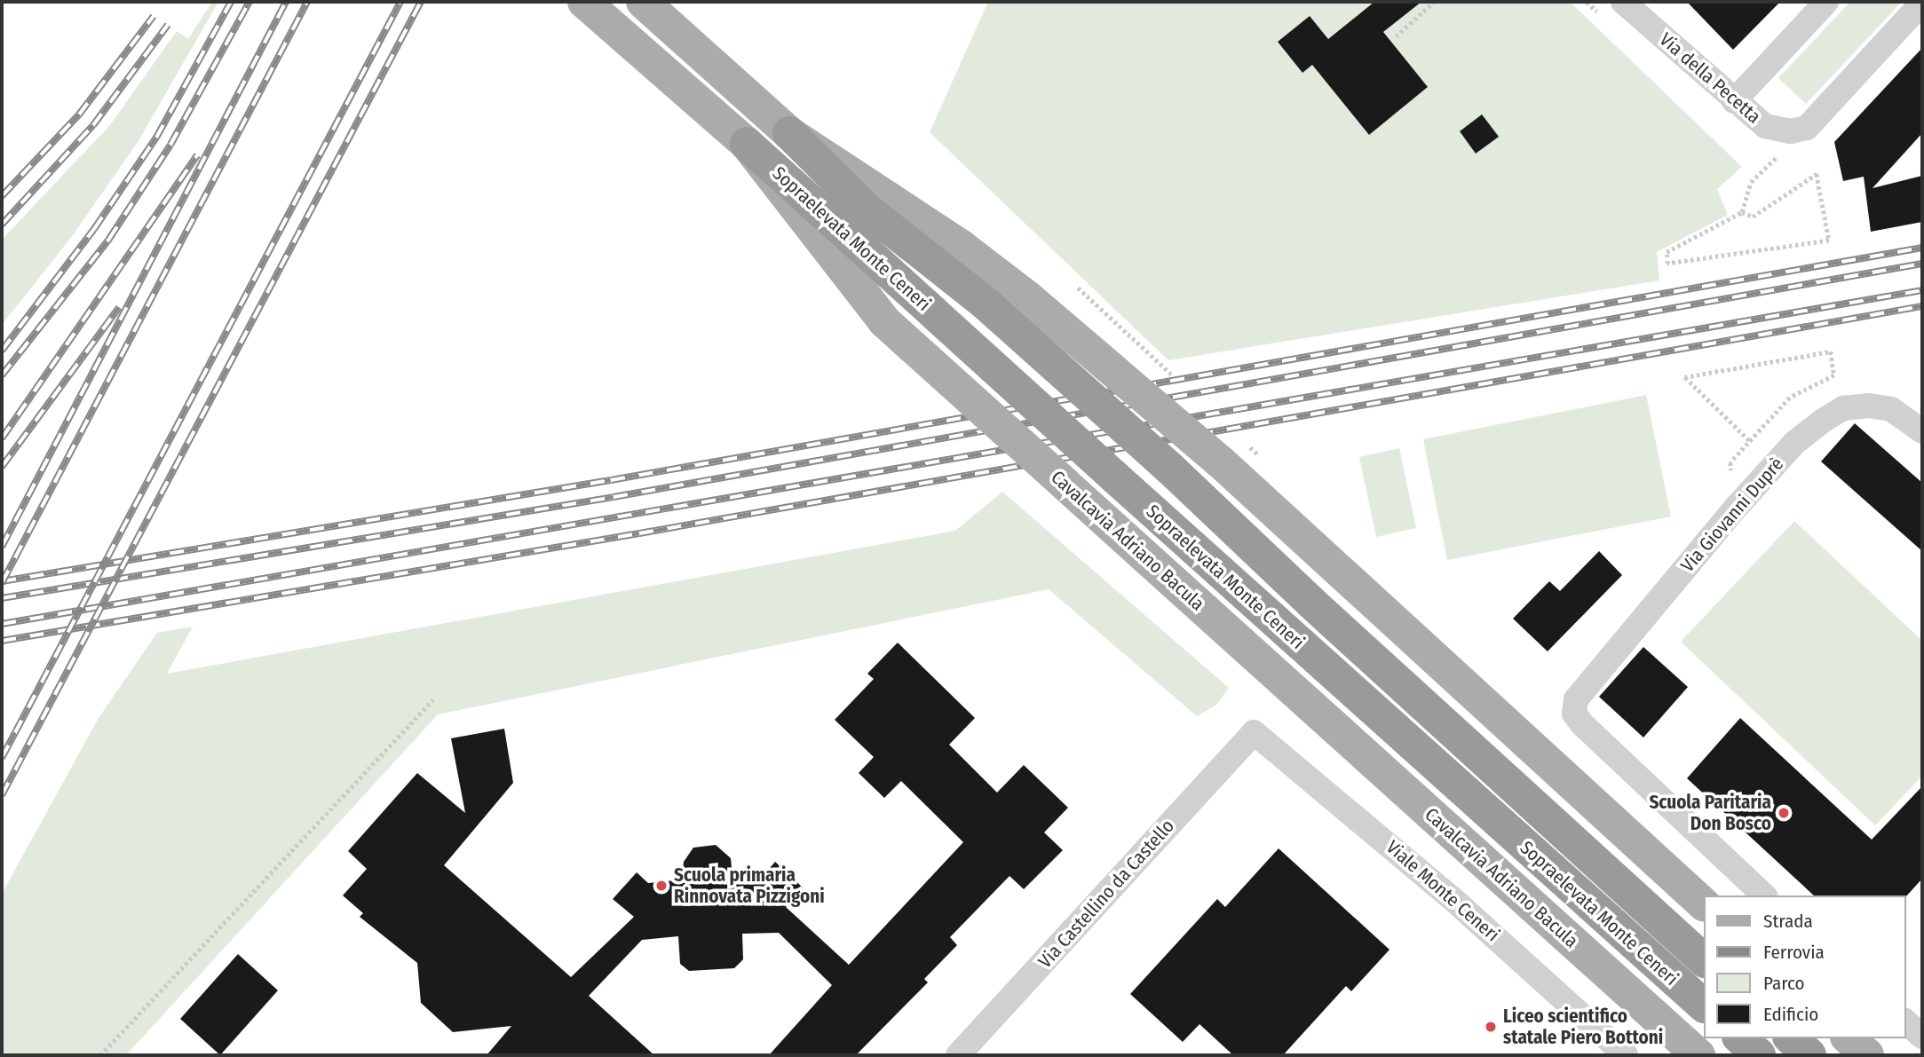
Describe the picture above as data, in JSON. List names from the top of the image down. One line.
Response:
{"streets":{"highway":["Sopraelevata Monte Ceneri"],"main road":["Cavalcavia Adriano Bacula"],"street":["Via della Pecetta","Via Giovanni Duprè","Viale Monte Ceneri","Via Castellino da Castello"]},"crossings":[["Sopraelevata Monte Ceneri","Cavalcavia Adriano Bacula"],["Viale Monte Ceneri","Via Castellino da Castello"]],"places":["Scuola Paritaria Don Bosco","Scuola primaria Rinnovata Pizzigoni","Liceo scientifico statale Piero Bottoni"],"legend":["Strada","Ferrovia","Parco","Edificio"]}
